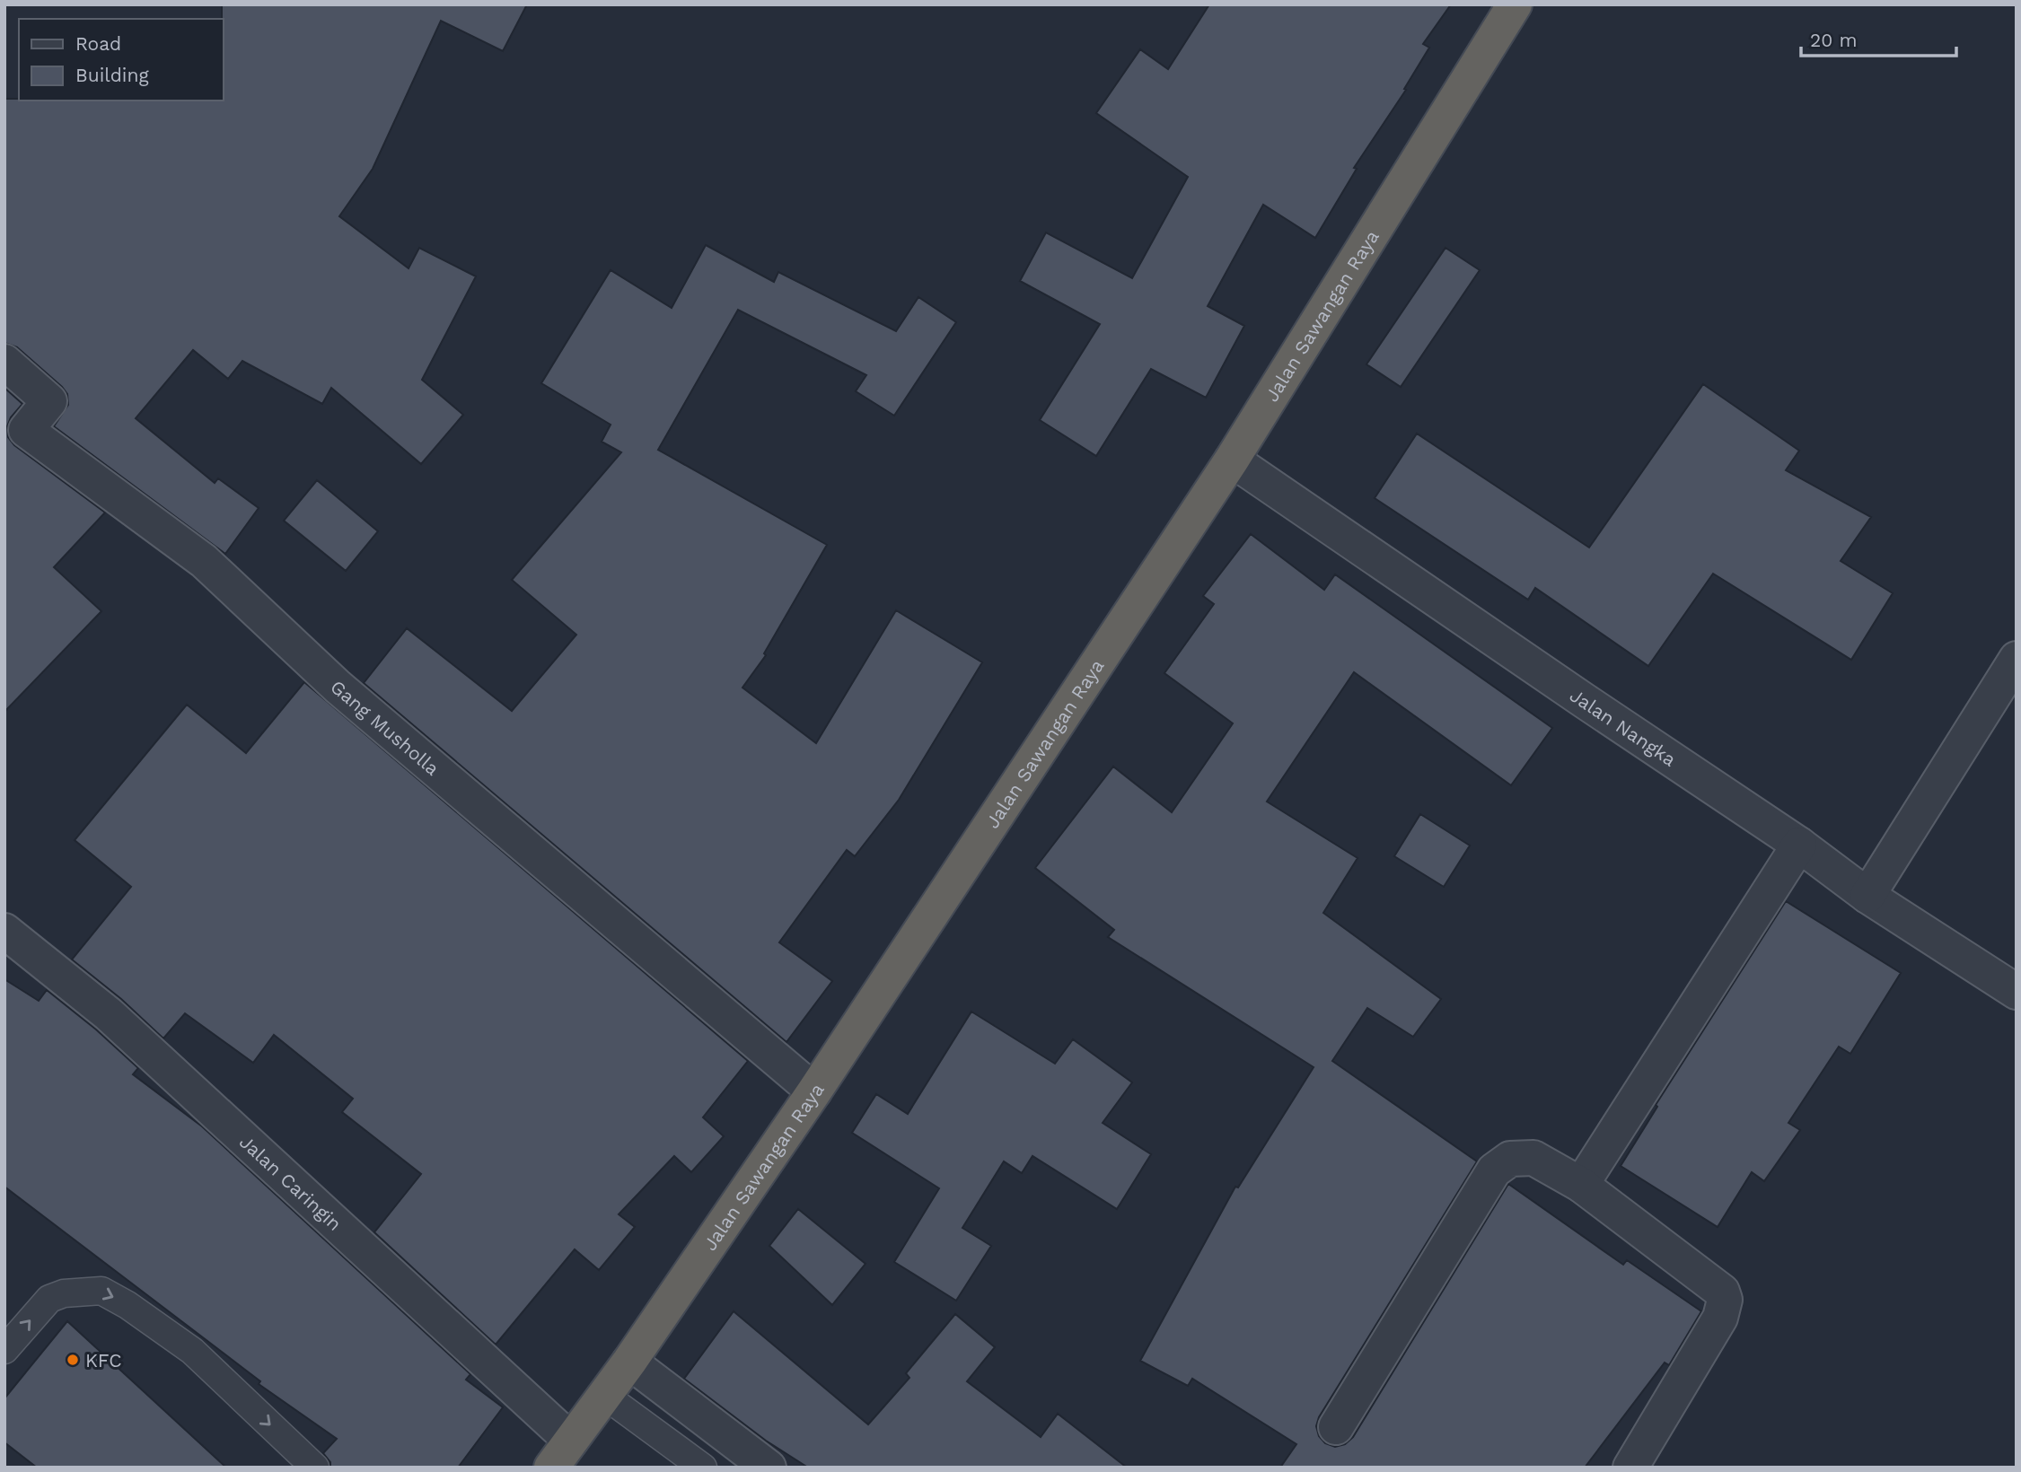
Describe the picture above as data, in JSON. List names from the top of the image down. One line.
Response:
{"streets":{"highway":["Jalan Sawangan Raya"],"street":["Gang Musholla","Jalan Nangka","Jalan Caringin"]},"crossings":[["Jalan Sawangan Raya","Gang Musholla"],["Jalan Sawangan Raya","Jalan Nangka"],["Jalan Sawangan Raya","Jalan Caringin"]],"places":["KFC"],"legend":["Road","Building"],"scale_bar":"20 m"}
